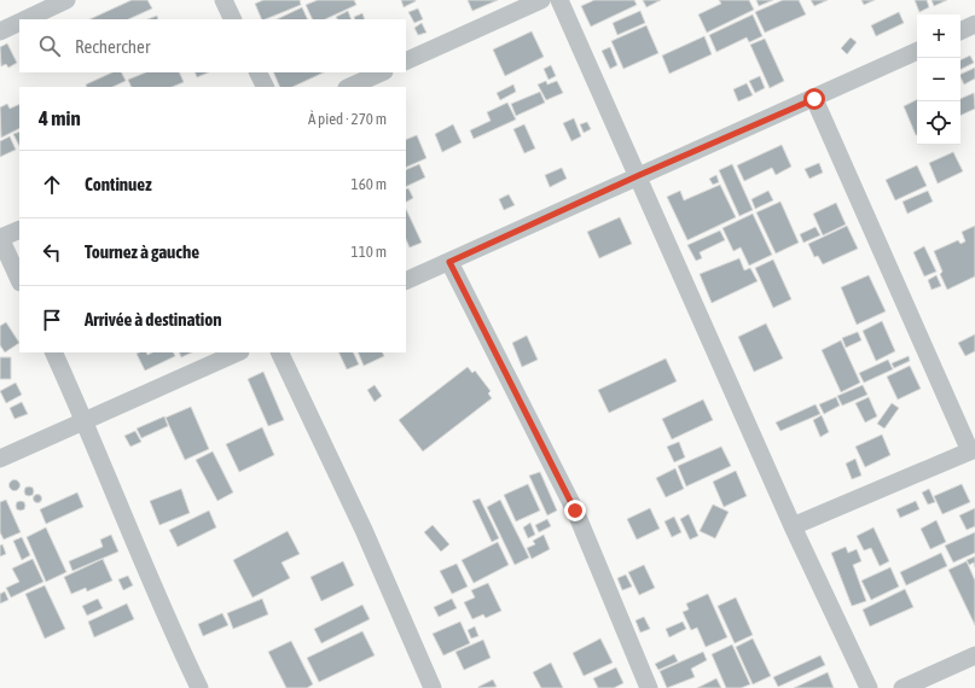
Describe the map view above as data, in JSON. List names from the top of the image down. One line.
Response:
{"page":{"map_buttons":["+","−"],"search":"Rechercher","heading":["4 min","À pied · 270 m"],"list":[["Continuez","160 m"],["Tournez à gauche","110 m"],"Arrivée à destination"]}}
